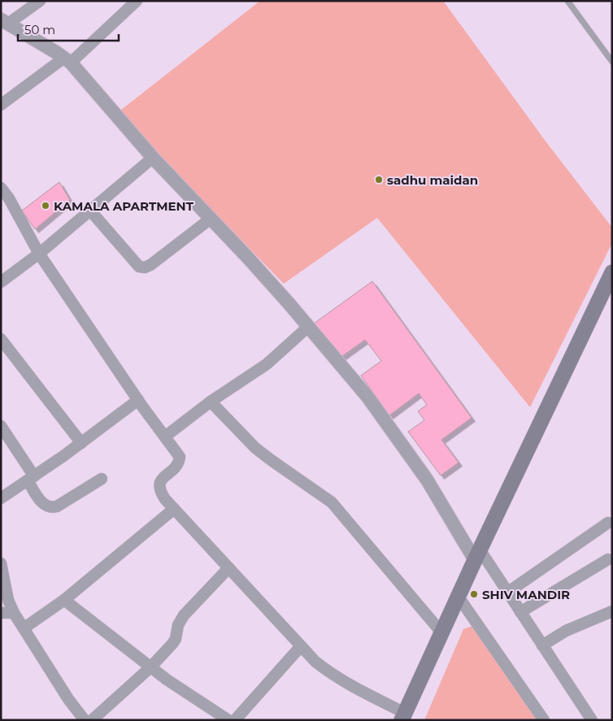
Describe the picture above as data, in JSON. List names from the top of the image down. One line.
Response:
{"places":["sadhu maidan","KAMALA APARTMENT","SHIV MANDIR"],"scale_bar":"50 m"}
